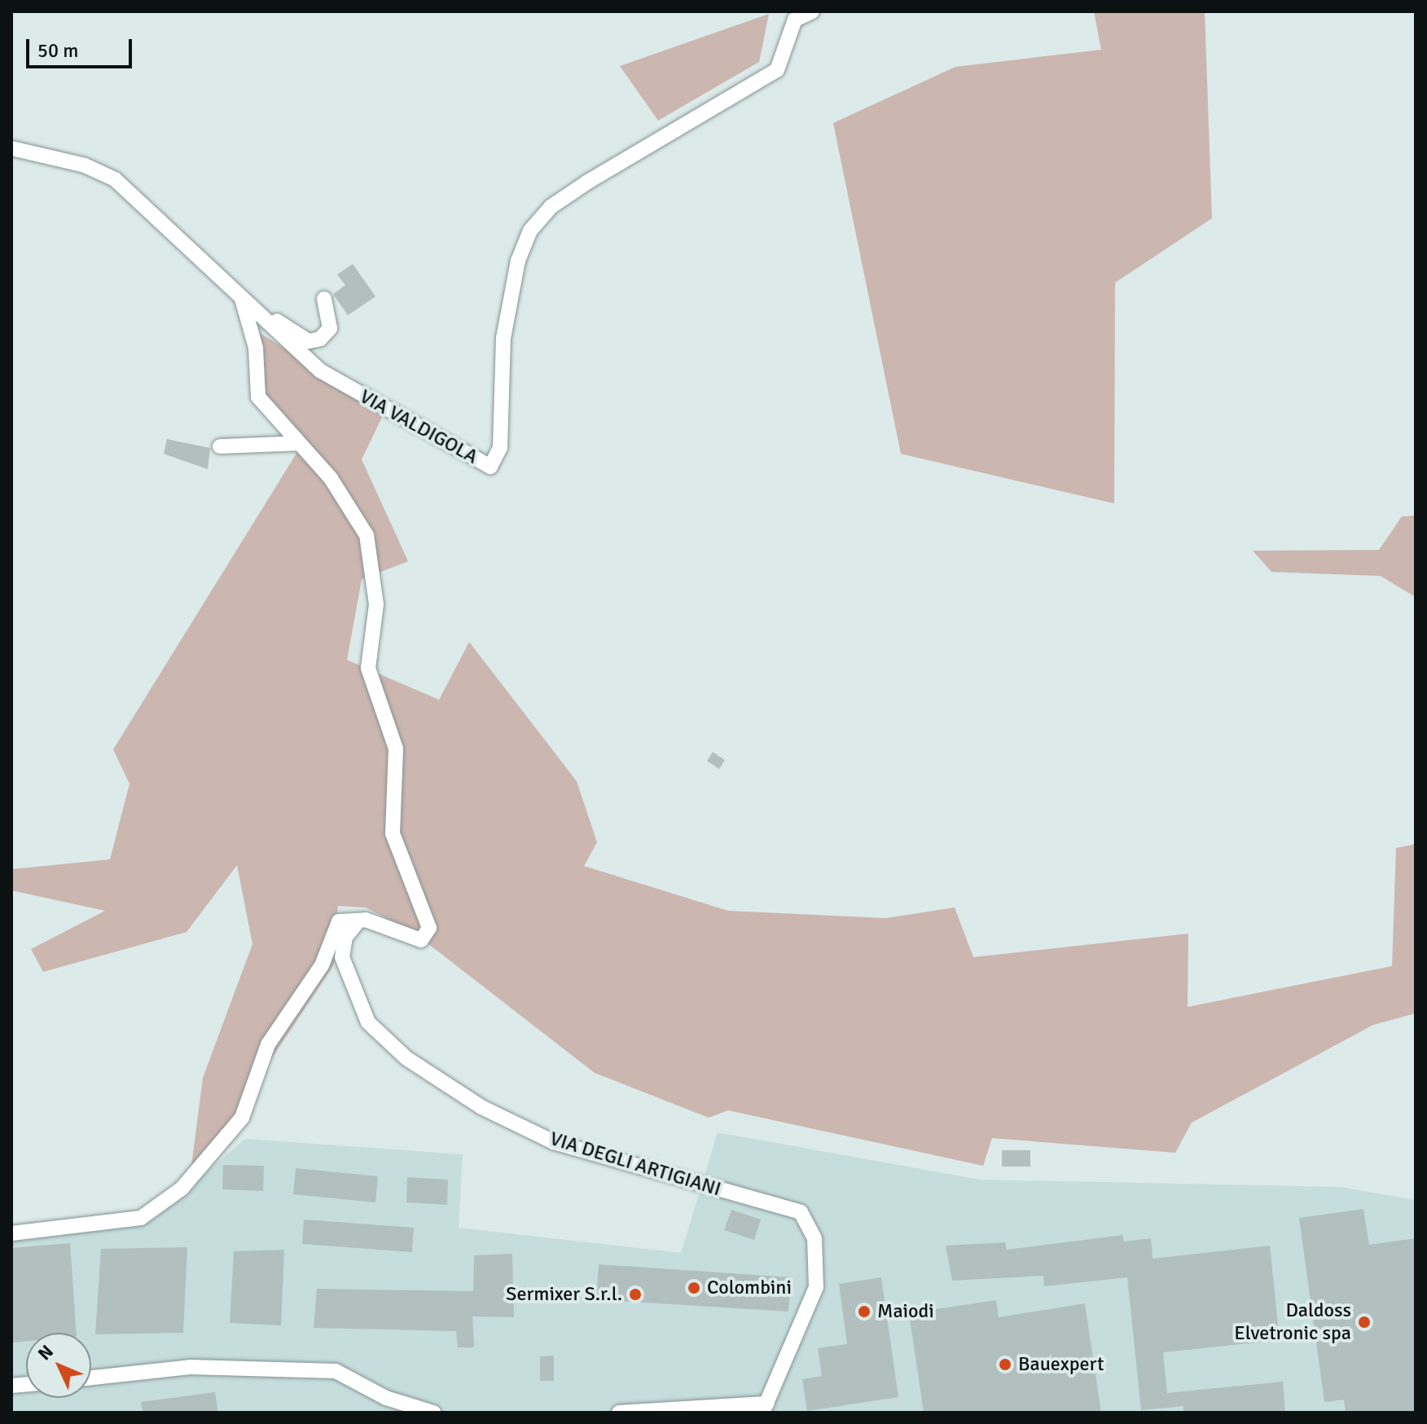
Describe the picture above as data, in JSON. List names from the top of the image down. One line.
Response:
{"streets":{"street":["VIA VALDIGOLA","VIA DEGLI ARTIGIANI"]},"places":["Colombini","Sermixer S.r.l.","Maiodi","Daldoss Elvetronic spa","Bauexpert"],"scale_bar":"50 m","north":"top left"}
